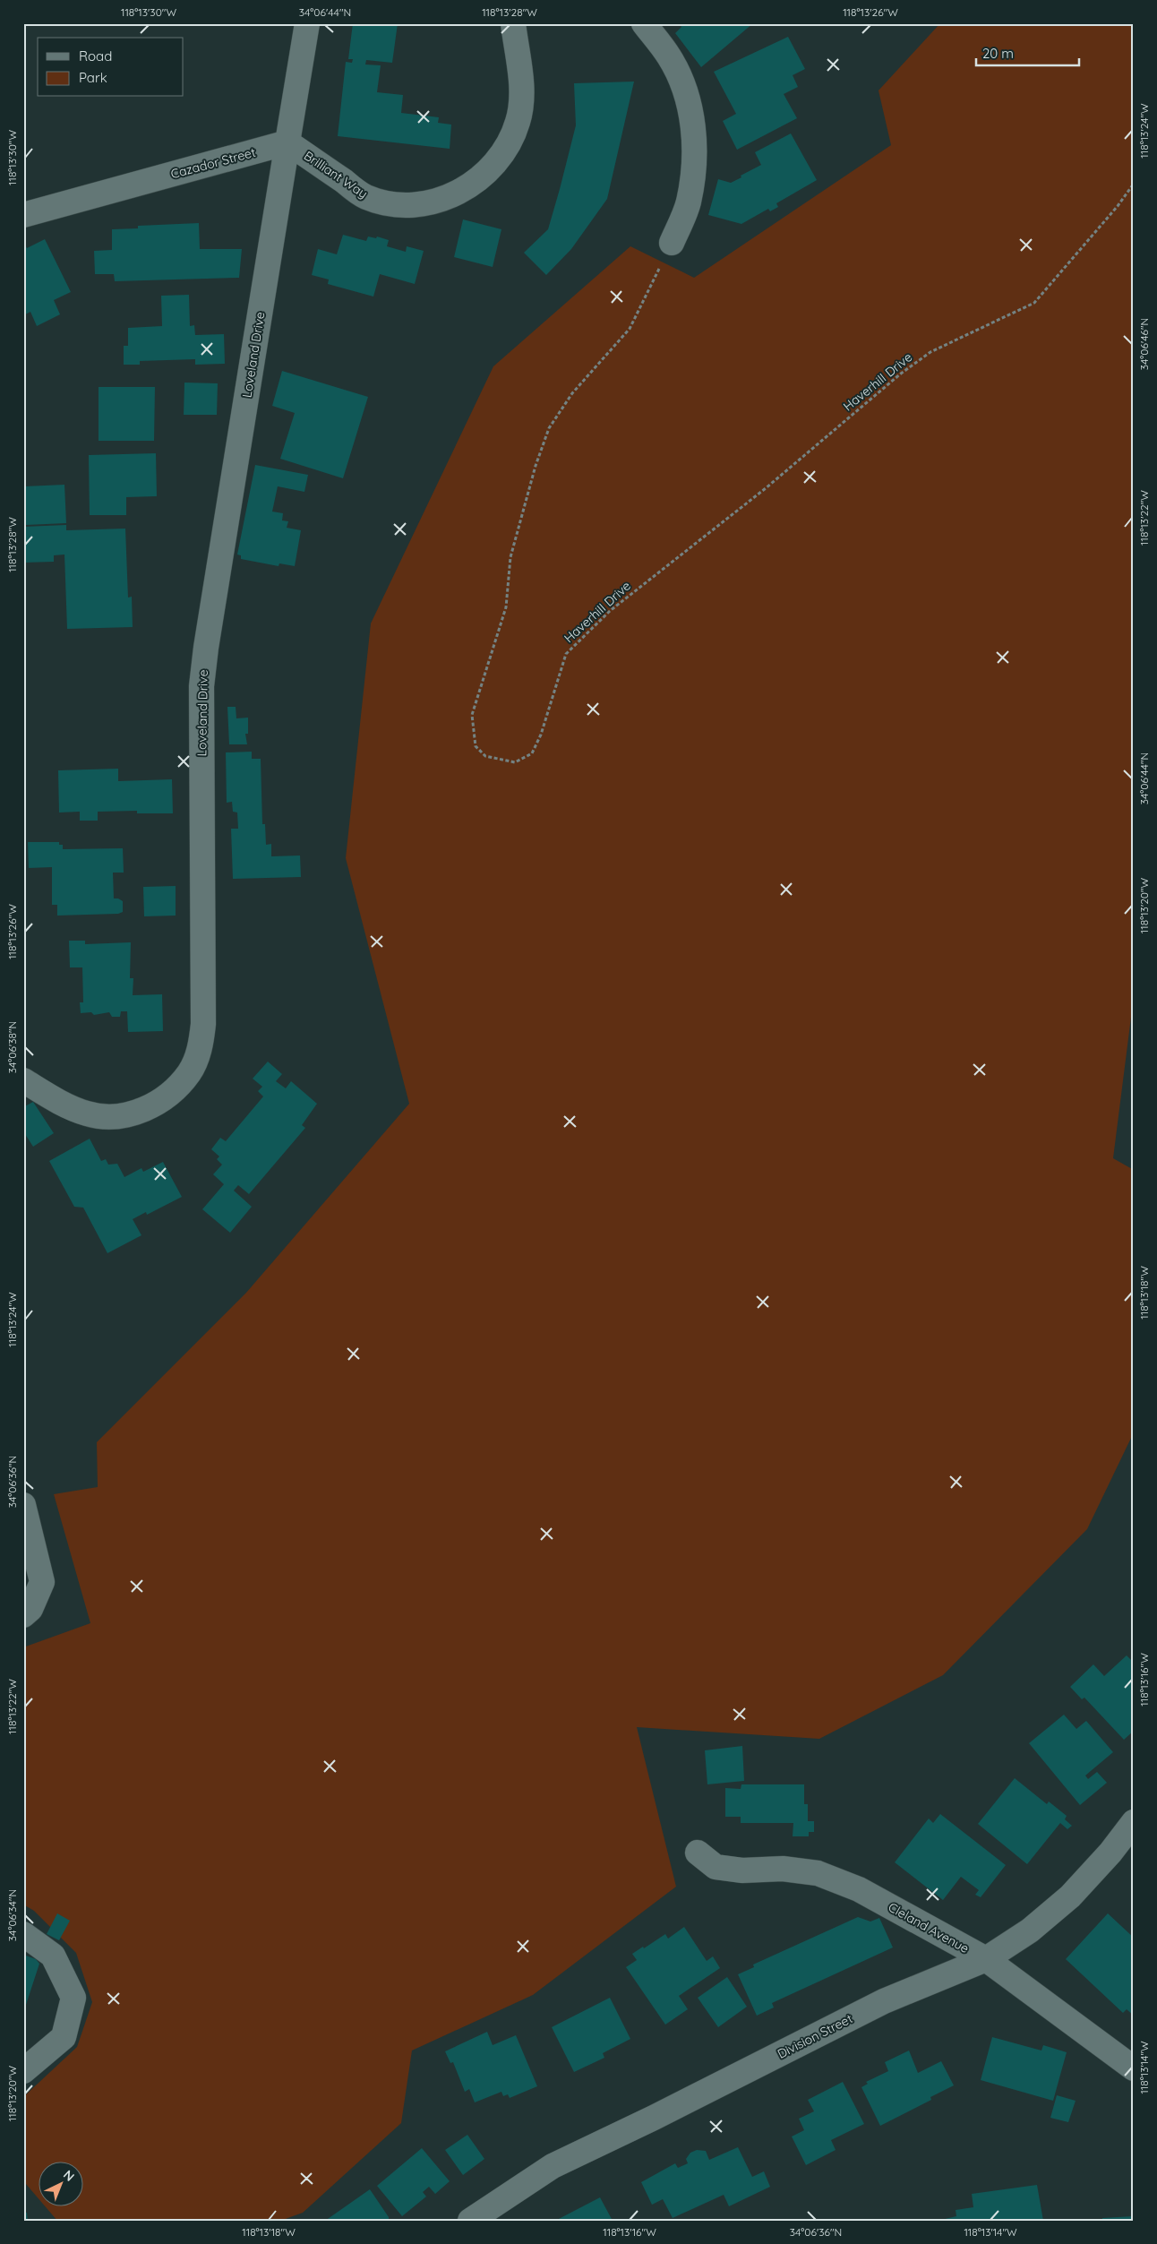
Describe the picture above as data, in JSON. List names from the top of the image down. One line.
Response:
{"streets":{"street":["Cazador Street","Brilliant Way","Loveland Drive","Cleland Avenue","Division Street"],"path":["Haverhill Drive"]},"crossings":[["Cazador Street","Brilliant Way"],["Cazador Street","Loveland Drive"],["Brilliant Way","Loveland Drive"],["Cleland Avenue","Division Street"]],"legend":["Road","Park"],"scale_bar":"20 m","north":"top right","coordinates":["118°13'30\"W","34°06'44\"N","118°13'28\"W","118°13'26\"W","118°13'24\"W","34°06'46\"N","118°13'22\"W","118°13'20\"W","34°06'38\"N","118°13'18\"W","34°06'36\"N","118°13'16\"W","34°06'34\"N","118°13'14\"W"]}
